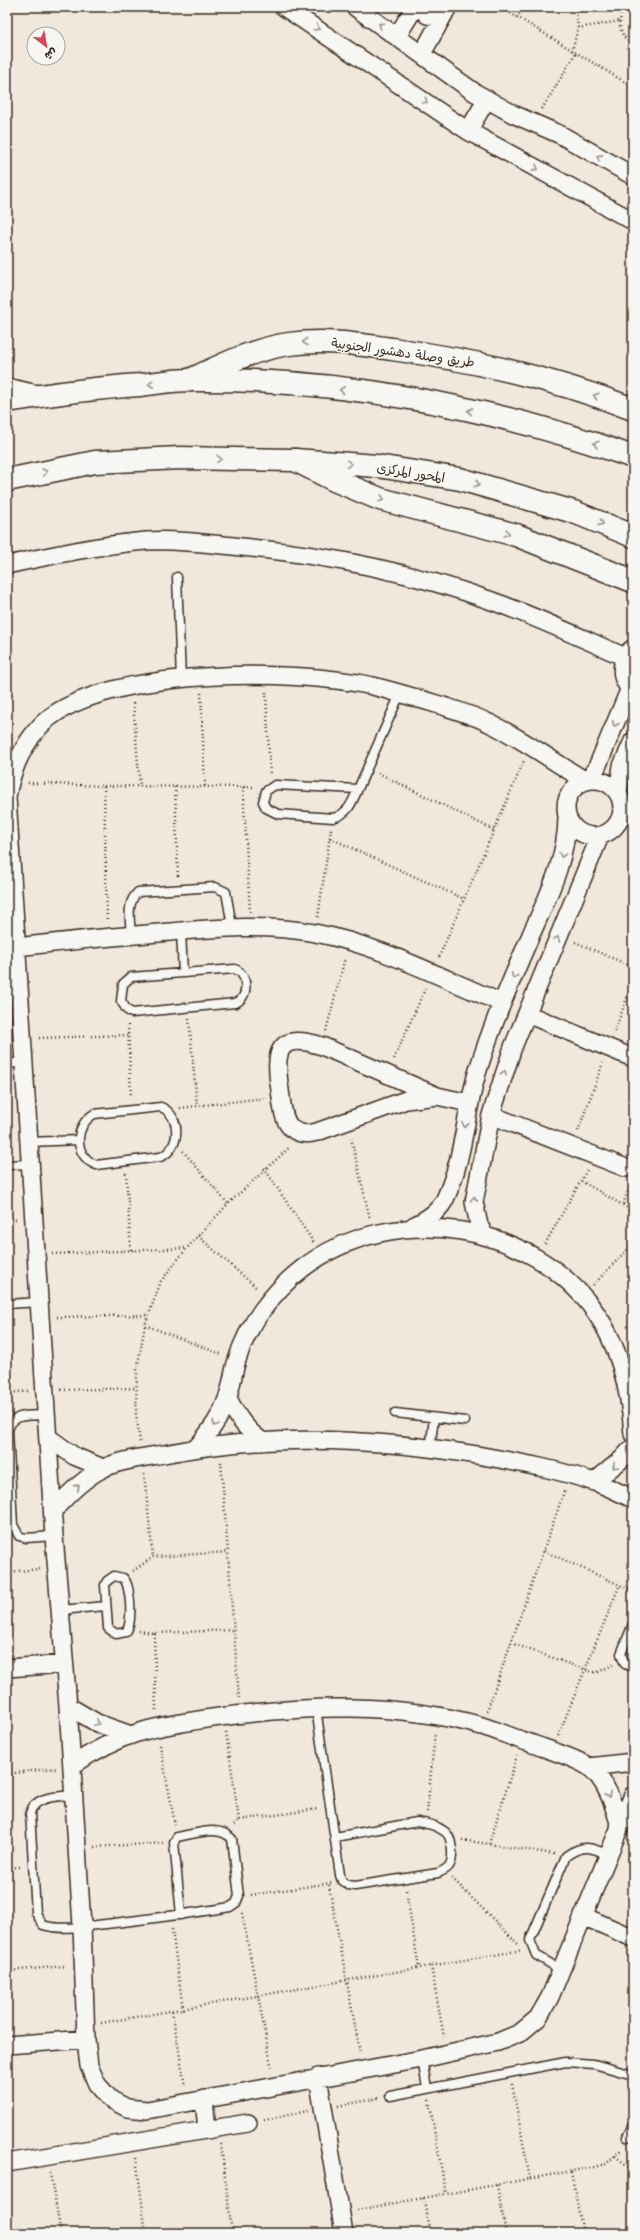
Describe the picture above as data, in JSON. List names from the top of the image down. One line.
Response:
{"streets":{"main road":["طريق وصلة دهشور الجنوبية","المحور المركزى"]},"north":"bottom right"}
